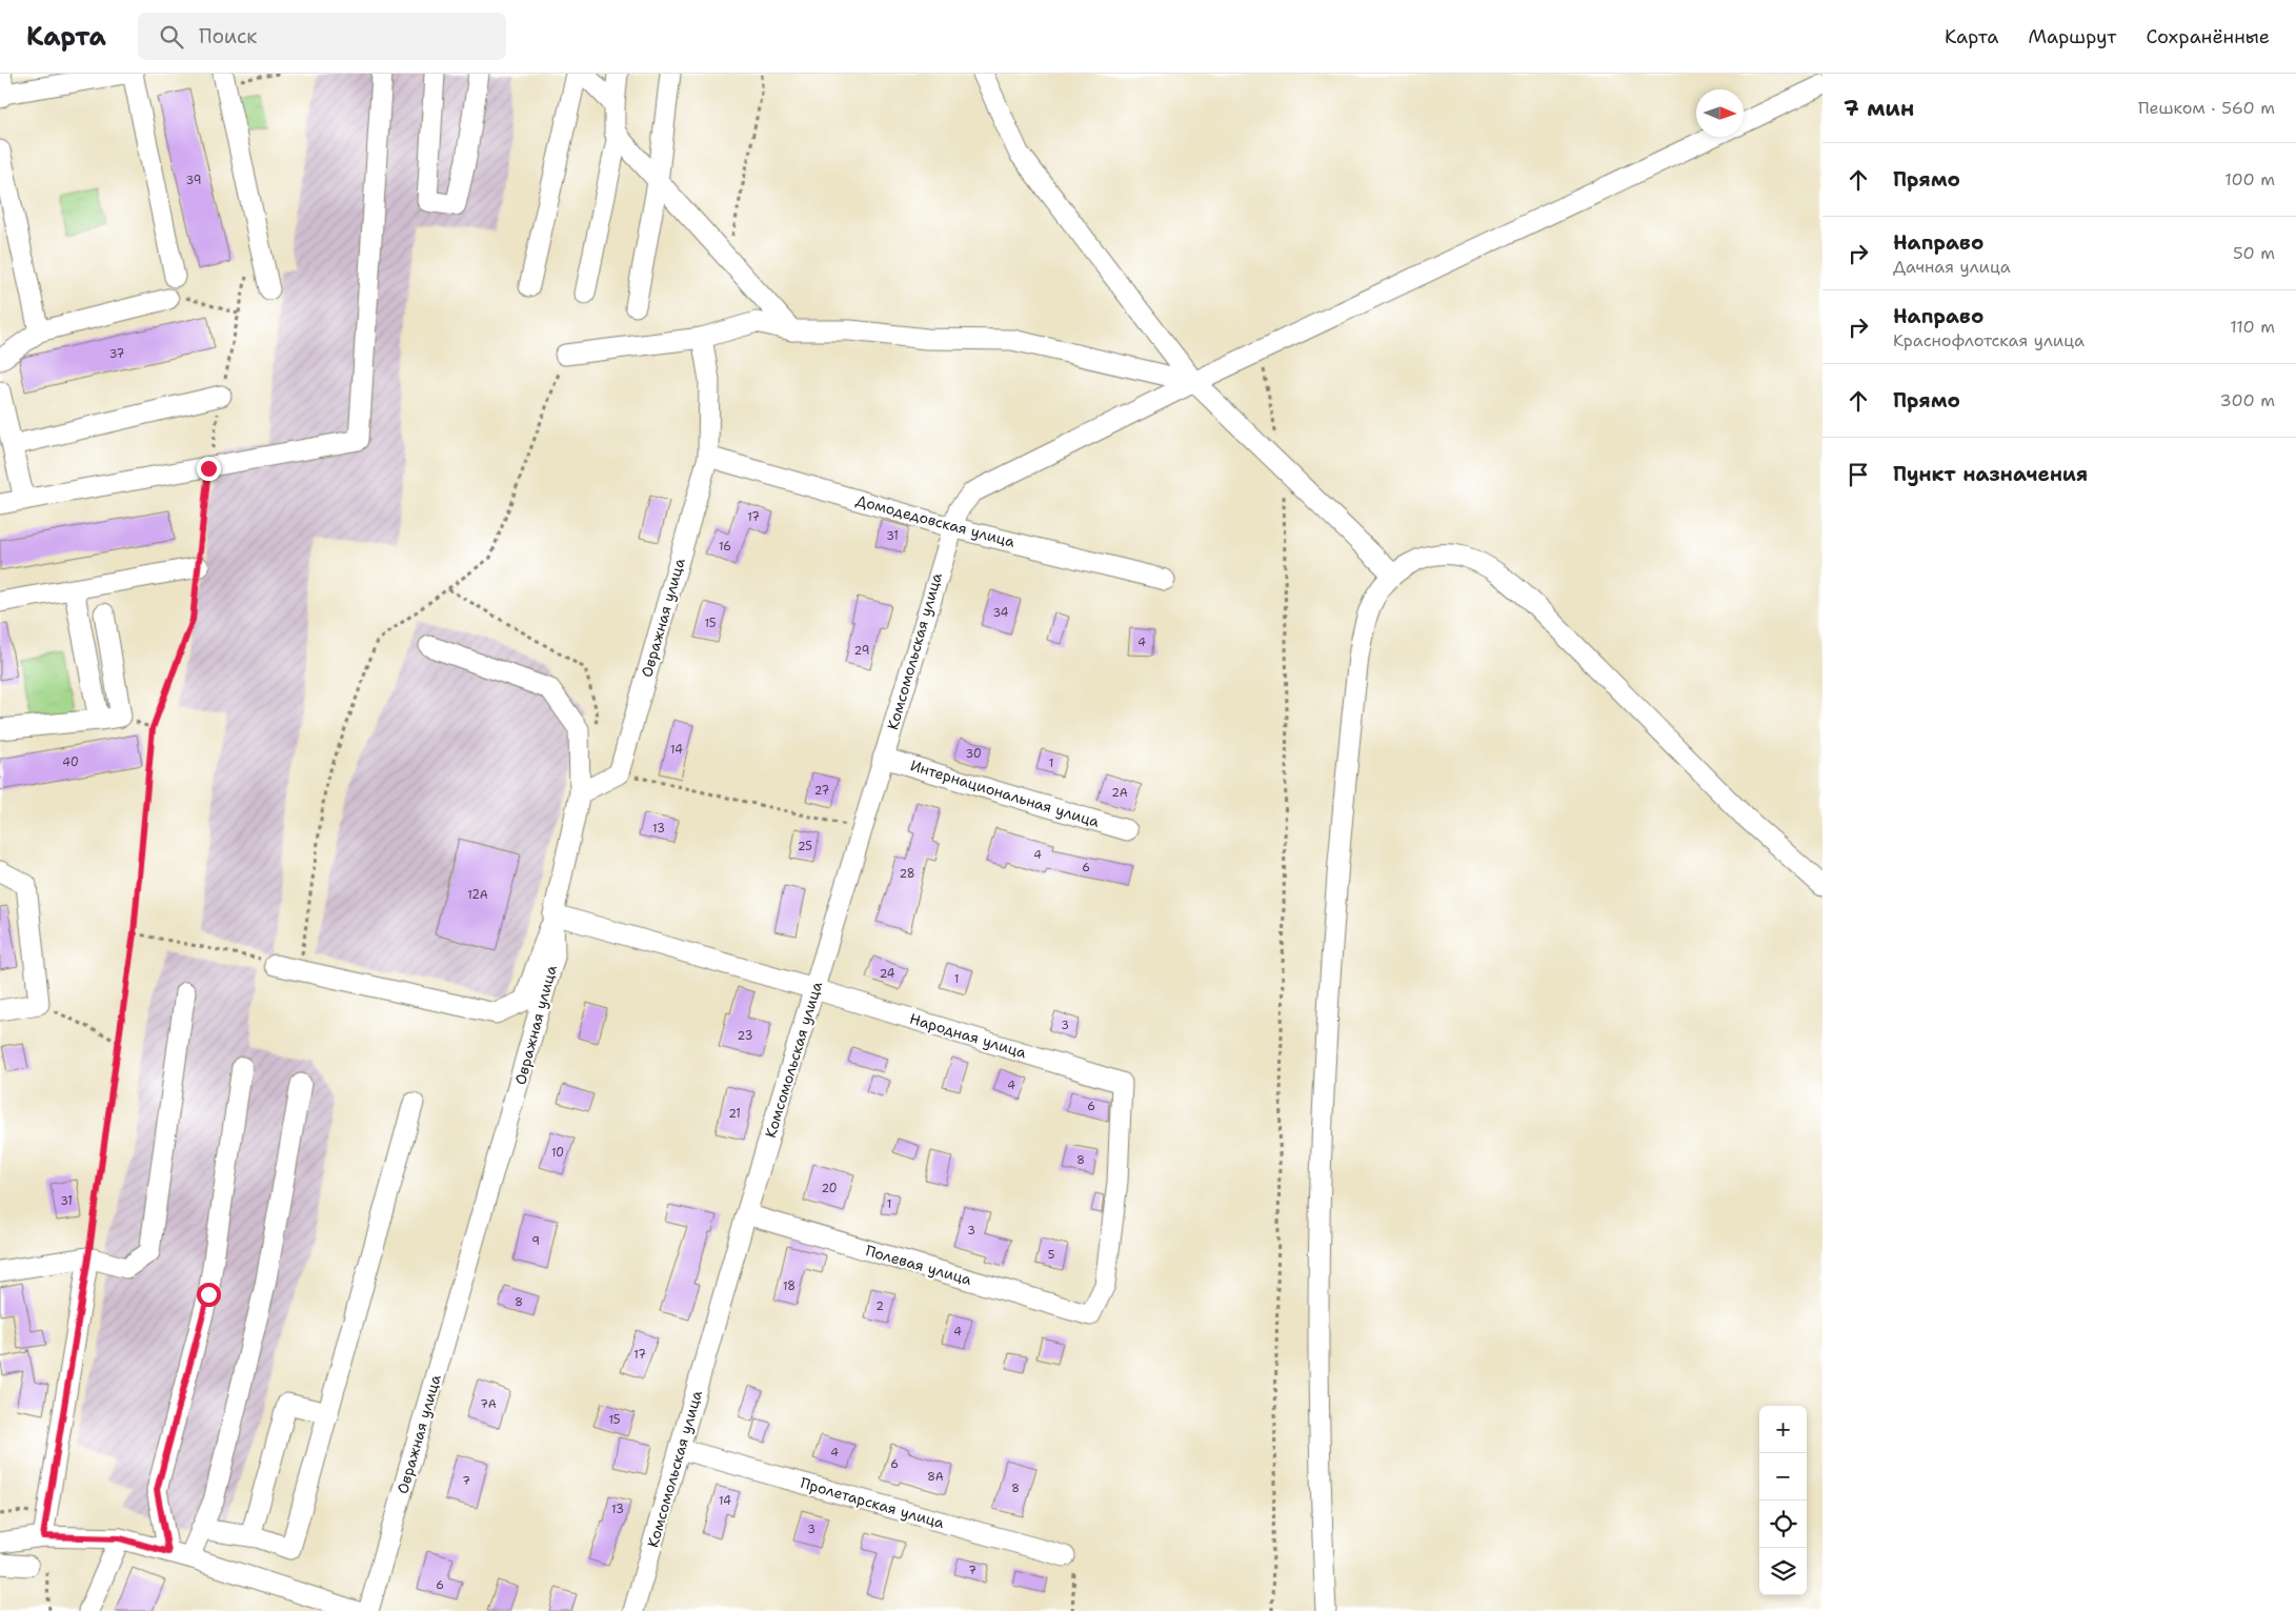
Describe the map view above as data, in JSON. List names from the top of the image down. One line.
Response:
{"streets":{"street":["Домодедовская улица","Овражная улица","Комсомольская улица","Интернациональная улица","Народная улица","Полевая улица","Пролетарская улица"]},"crossings":[["Домодедовская улица","Овражная улица"],["Домодедовская улица","Комсомольская улица"],["Овражная улица","Народная улица"],["Комсомольская улица","Интернациональная улица"],["Комсомольская улица","Народная улица"],["Комсомольская улица","Полевая улица"],["Комсомольская улица","Пролетарская улица"],["Народная улица","Полевая улица"]],"house_numbers":["39","37","17","31","16","34","15","4","29","14","30","40","1","27","2А","13","25","4","6","28","12А","24","1","3","23","4","6","21","10","8","20","31","1","3","9","5","18","8","2","4","17","7А","15","4","6","8А","7","8","14","13","3","7","6"],"north":"right","page":{"header":"Карта","search":"Поиск","nav":["Карта","Маршрут","Сохранённые"],"heading":["7 мин","Пешком · 560 m"],"list":[["Прямо","100 m"],["Направо","Дачная улица","50 m"],["Направо","Краснофлотская улица","110 m"],["Прямо","300 m"],"Пункт назначения"],"map_buttons":["+","−"]}}
